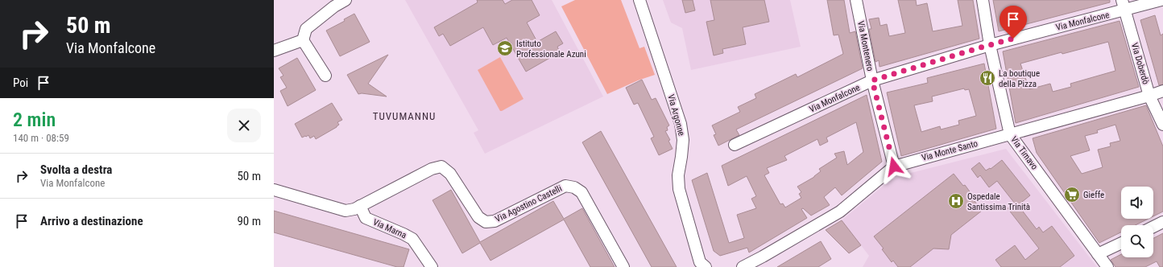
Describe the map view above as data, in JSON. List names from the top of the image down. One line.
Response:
{"streets":{"street":["Via Monfalcone","Via Montenero","Via Doberdò","Via Argonne","Via Monte Santo","Via Timavo","Via Agostino Castelli","Via Marna"]},"crossings":[["Via Monfalcone","Via Montenero"],["Via Monfalcone","Via Doberdò"],["Via Monfalcone","Via Timavo"],["Via Montenero","Via Monte Santo"],["Via Doberdò","Via Monte Santo"],["Via Monte Santo","Via Timavo"],["Via Agostino Castelli","Via Marna"]],"districts":["TUVUMANNU"],"places":{"school or university":["Istituto Professionale Azuni"],"restaurant":["La boutique della Pizza"],"supermarket":["Gieffe"],"hospital":["Ospedale Santissima Trinità"]},"page":{"turn":["50 m","Via Monfalcone"],"then":"Poi","heading":["2 min","140 m · 08:59"],"list":[{"name":"Svolta a destra","note":"Via Monfalcone","value":"50 m"},{"name":"Arrivo a destinazione","value":"90 m"}]}}
